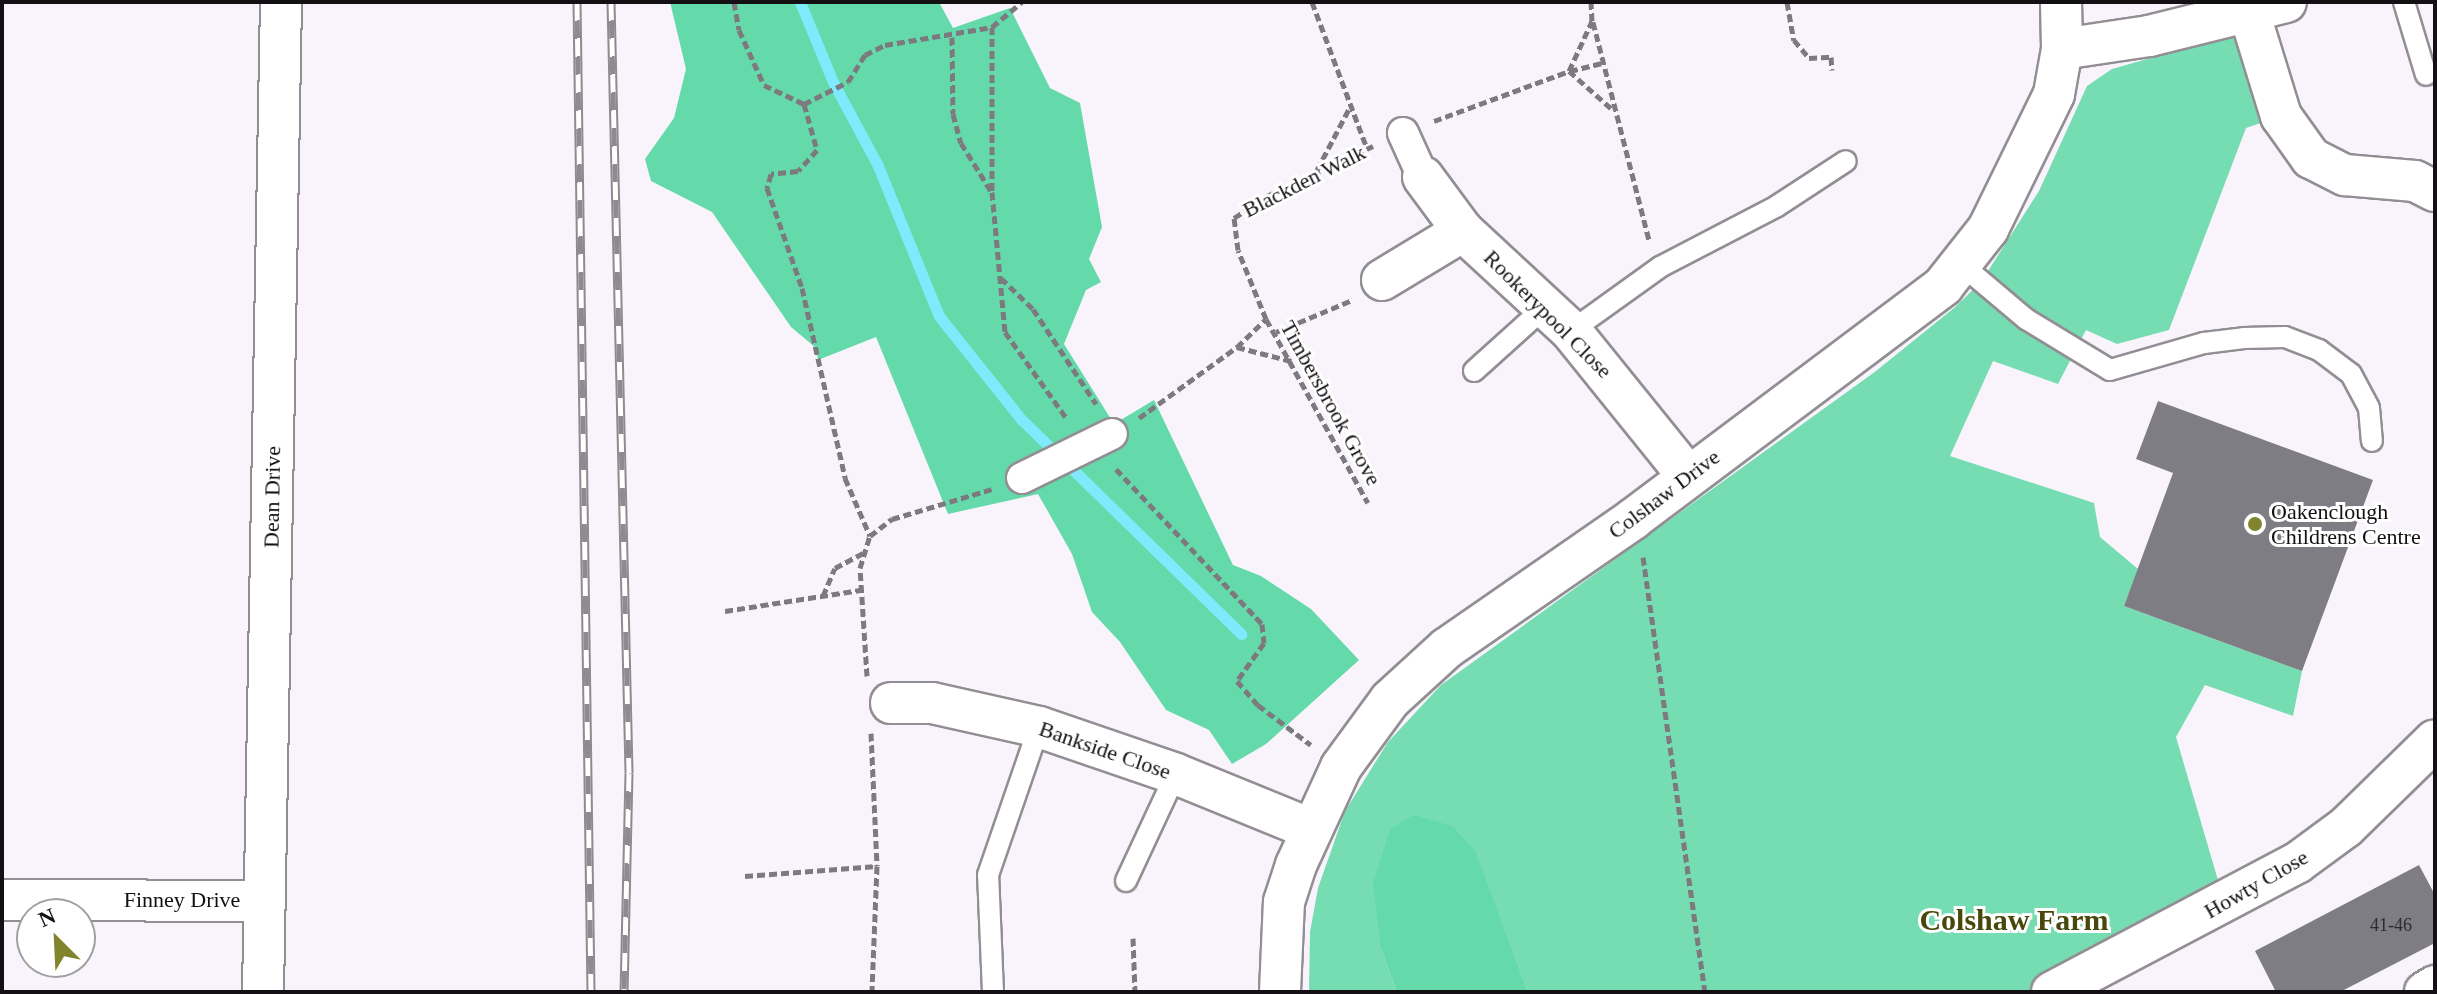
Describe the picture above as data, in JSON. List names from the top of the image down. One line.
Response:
{"streets":{"street":["Rookerypool Close","Colshaw Drive","Dean Drive","Bankside Close","Howty Close","Finney Drive"],"path":["Blackden Walk","Timbersbrook Grove"]},"crossings":[["Blackden Walk","Timbersbrook Grove"],["Rookerypool Close","Colshaw Drive"],["Colshaw Drive","Bankside Close"],["Dean Drive","Finney Drive"]],"districts":["Colshaw Farm"],"places":["Oakenclough Childrens Centre"],"house_numbers":["41-46"],"north":"top left"}
